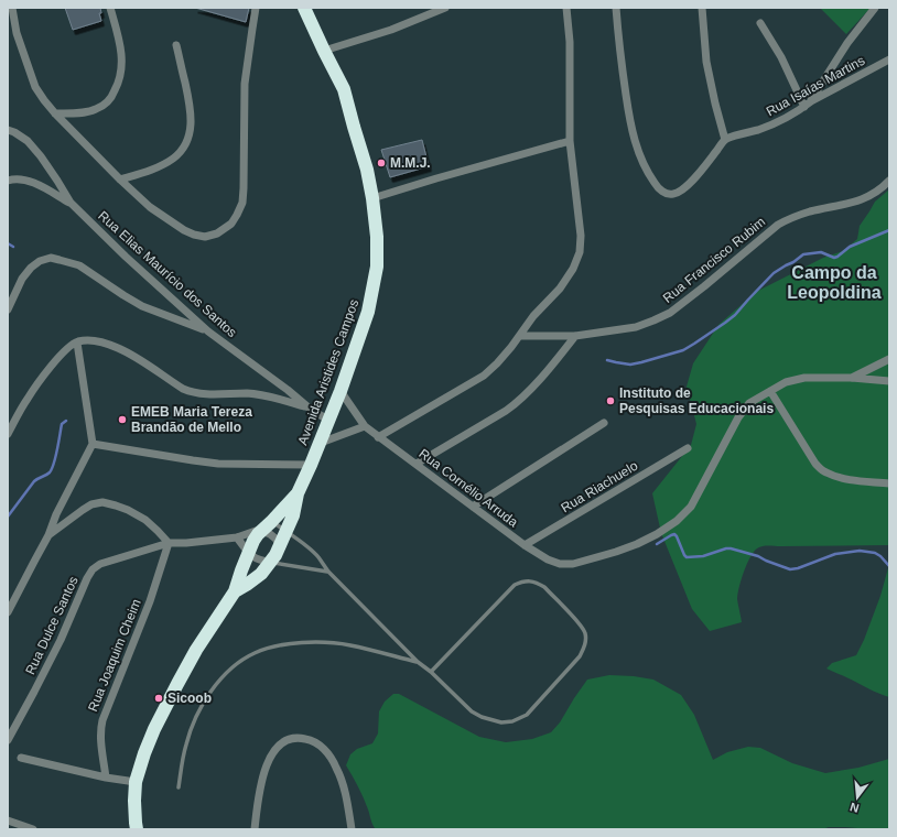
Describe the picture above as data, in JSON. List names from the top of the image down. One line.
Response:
{"streets":{"highway":["Avenida Aristides Campos"],"street":["Rua Isaías Martins","Rua Francisco Rubim","Rua Elias Maurício dos Santos","Rua Riachuelo","Rua Cornélio Arruda","Rua Dulce Santos","Rua Joaquim Cheim"]},"crossings":[["Rua Elias Maurício dos Santos","Avenida Aristides Campos"],["Avenida Aristides Campos","Rua Cornélio Arruda"],["Avenida Aristides Campos","Rua Dulce Santos"],["Rua Riachuelo","Rua Cornélio Arruda"],["Rua Dulce Santos","Rua Joaquim Cheim"]],"districts":["Campo da Leopoldina"],"places":["M.M.J.","Instituto de Pesquisas Educacionais","EMEB Maria Tereza Brandão de Mello","Sicoob"],"north":"bottom"}
